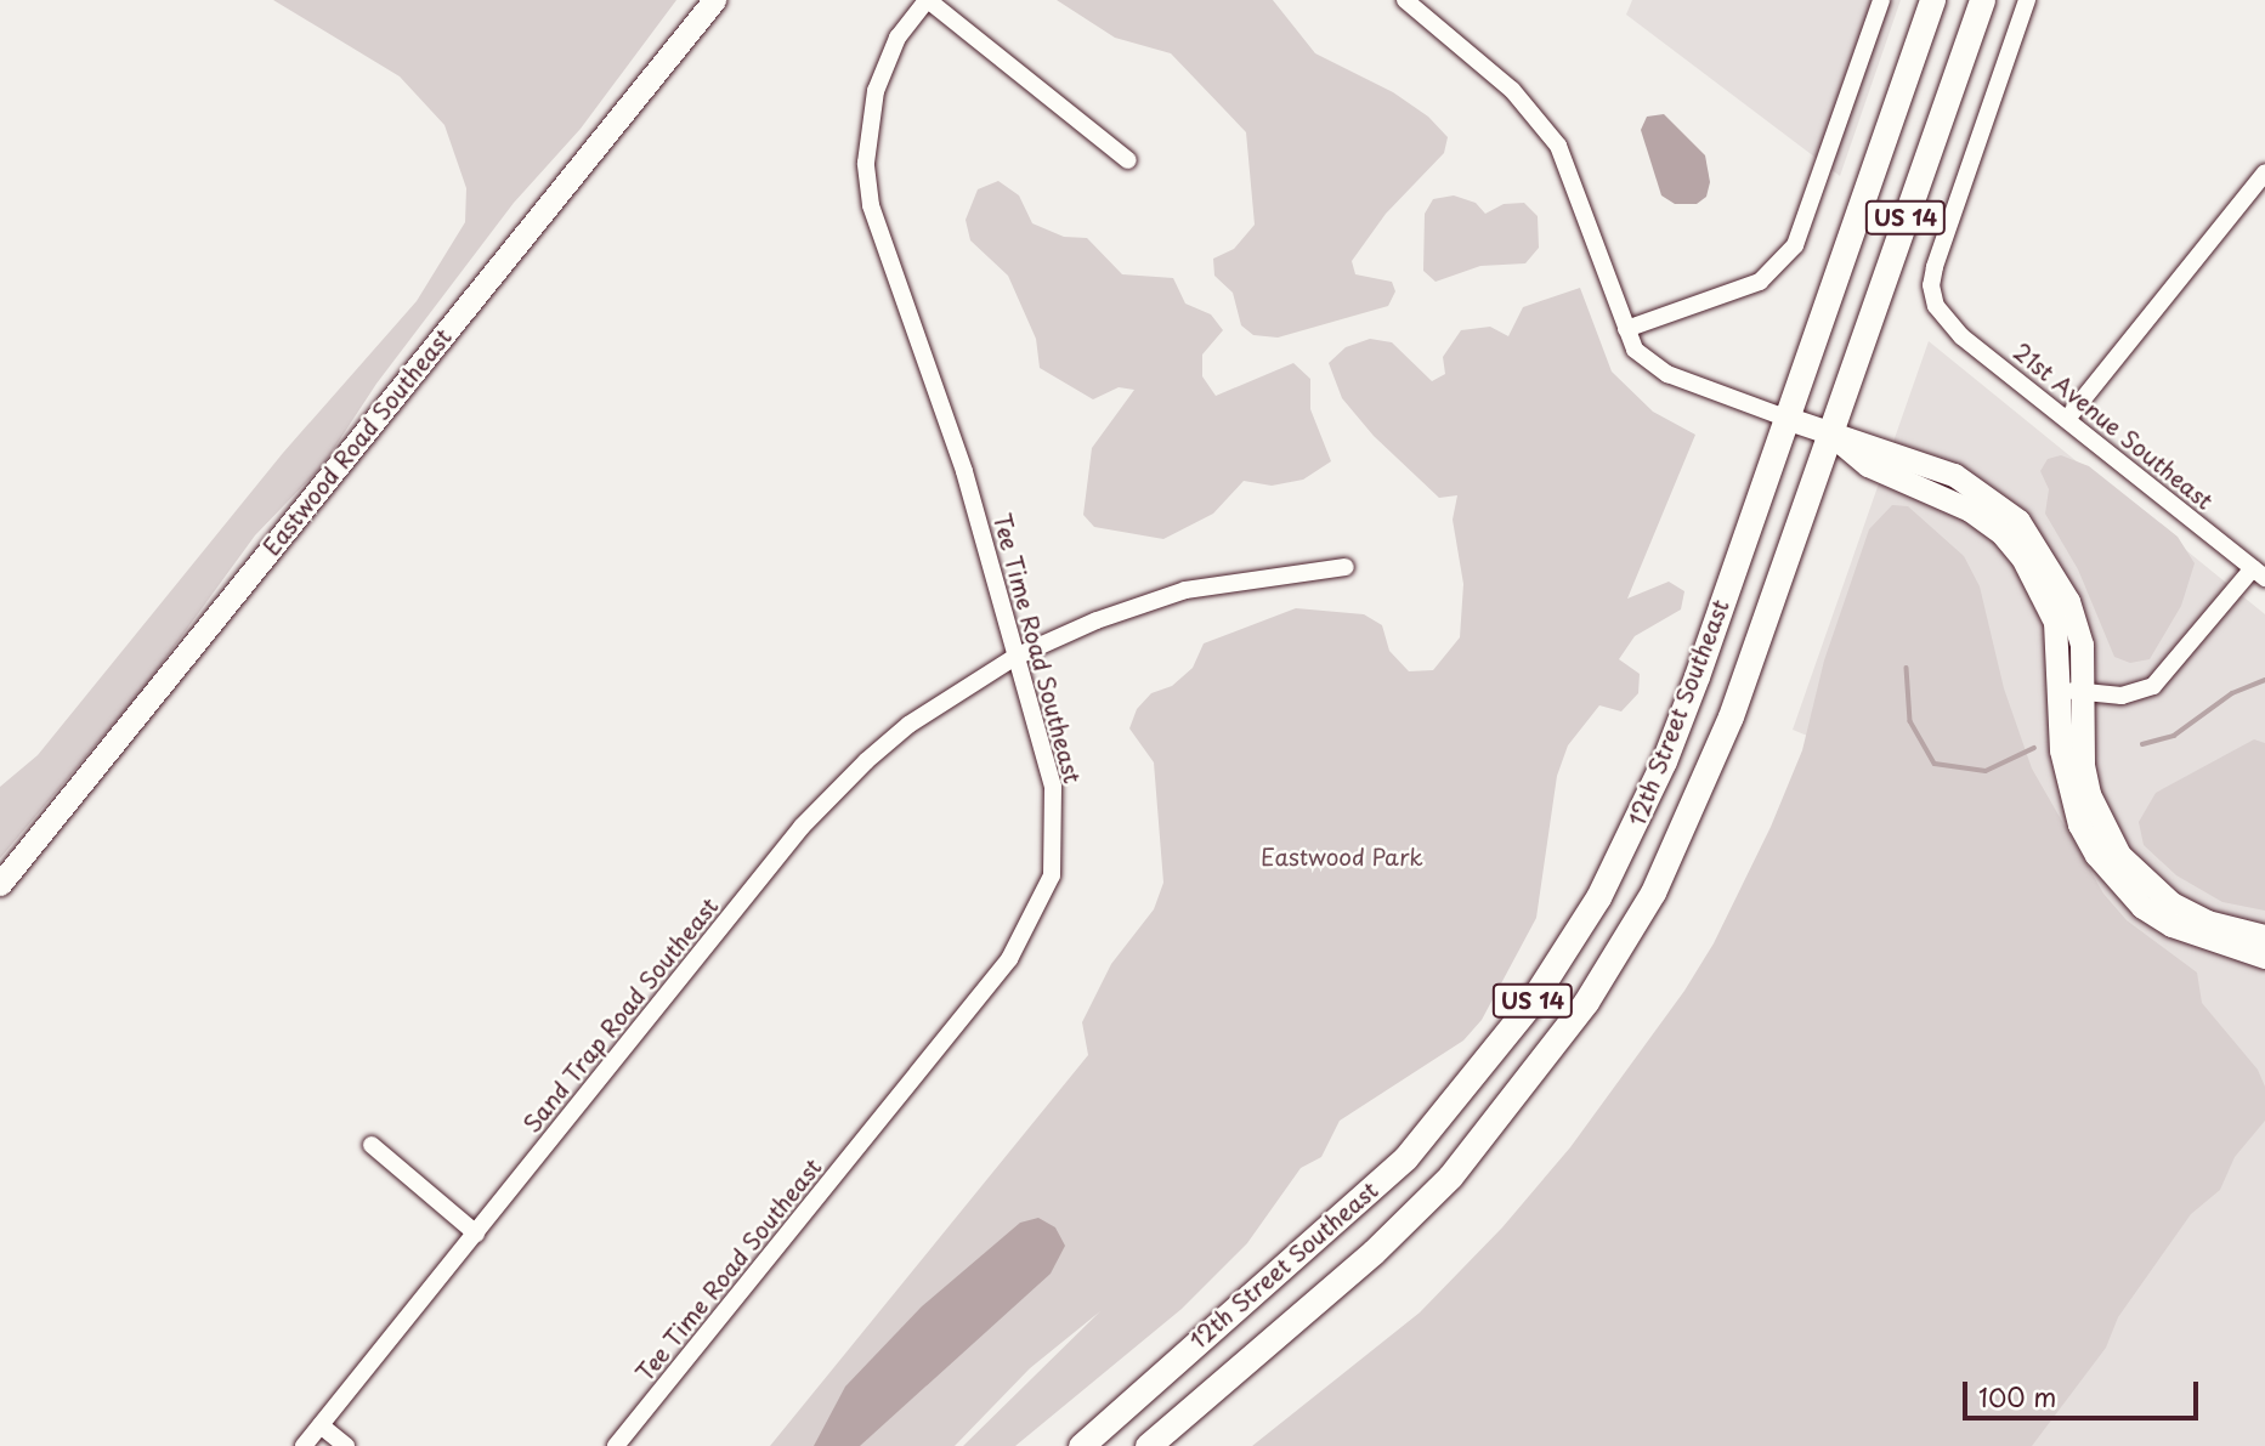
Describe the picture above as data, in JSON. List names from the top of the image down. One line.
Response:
{"streets":{"main road":["US 14","12th Street Southeast"],"street":["21st Avenue Southeast","Eastwood Road Southeast","Tee Time Road Southeast","Sand Trap Road Southeast"]},"crossings":[["Tee Time Road Southeast","Sand Trap Road Southeast"]],"parks":["Eastwood Park"],"scale_bar":"100 m"}
